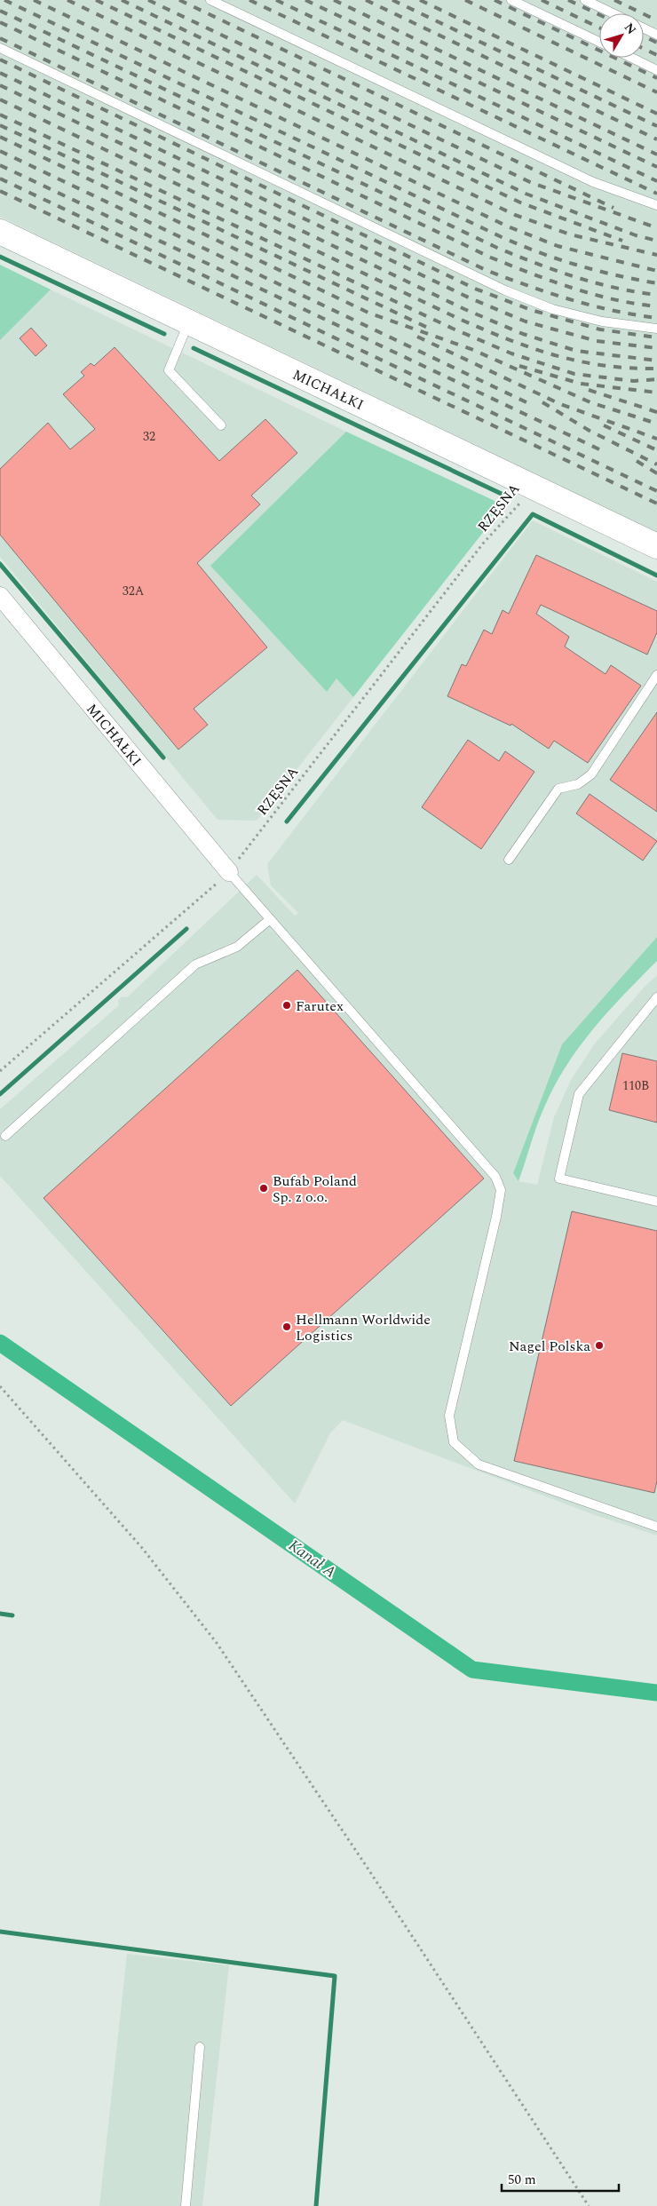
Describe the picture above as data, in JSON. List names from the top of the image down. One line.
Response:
{"streets":{"street":["MICHAŁKI"],"path":["RZĘSNA"]},"crossings":[["MICHAŁKI","RZĘSNA"]],"water":["Kanał A"],"places":["Farutex","Bufab Poland Sp. z o.o.","Hellmann Worldwide Logistics","Nagel Polska"],"house_numbers":["32","32A","110B"],"scale_bar":"50 m","north":"top right"}
